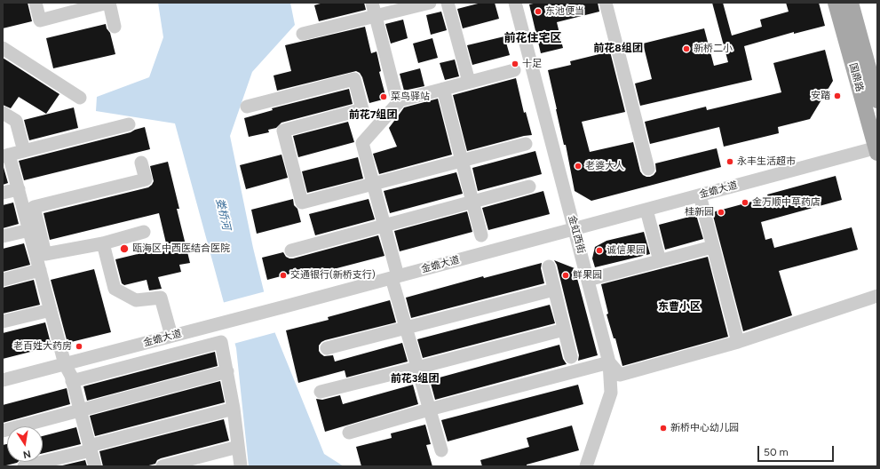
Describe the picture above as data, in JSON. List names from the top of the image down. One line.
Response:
{"streets":{"main road":["国鼎路"],"street":["金蟾大道","金虹西街"]},"crossings":[["国鼎路","金蟾大道"],["金蟾大道","金虹西街"]],"districts":["前花住宅区","前花8组团","前花7组团","东曹小区","前花3组团"],"water":["娄桥河"],"places":["东池便当","新桥二小","十足","安踏","菜鸟驿站","永丰生活超市","老婆大人","金万顺中草药店","桂新园","瓯海区中西医结合医院","诚信果园","交通银行(新桥支行)","鲜果园","老百姓大药房","新桥中心幼儿园"],"scale_bar":"50 m","north":"bottom"}
